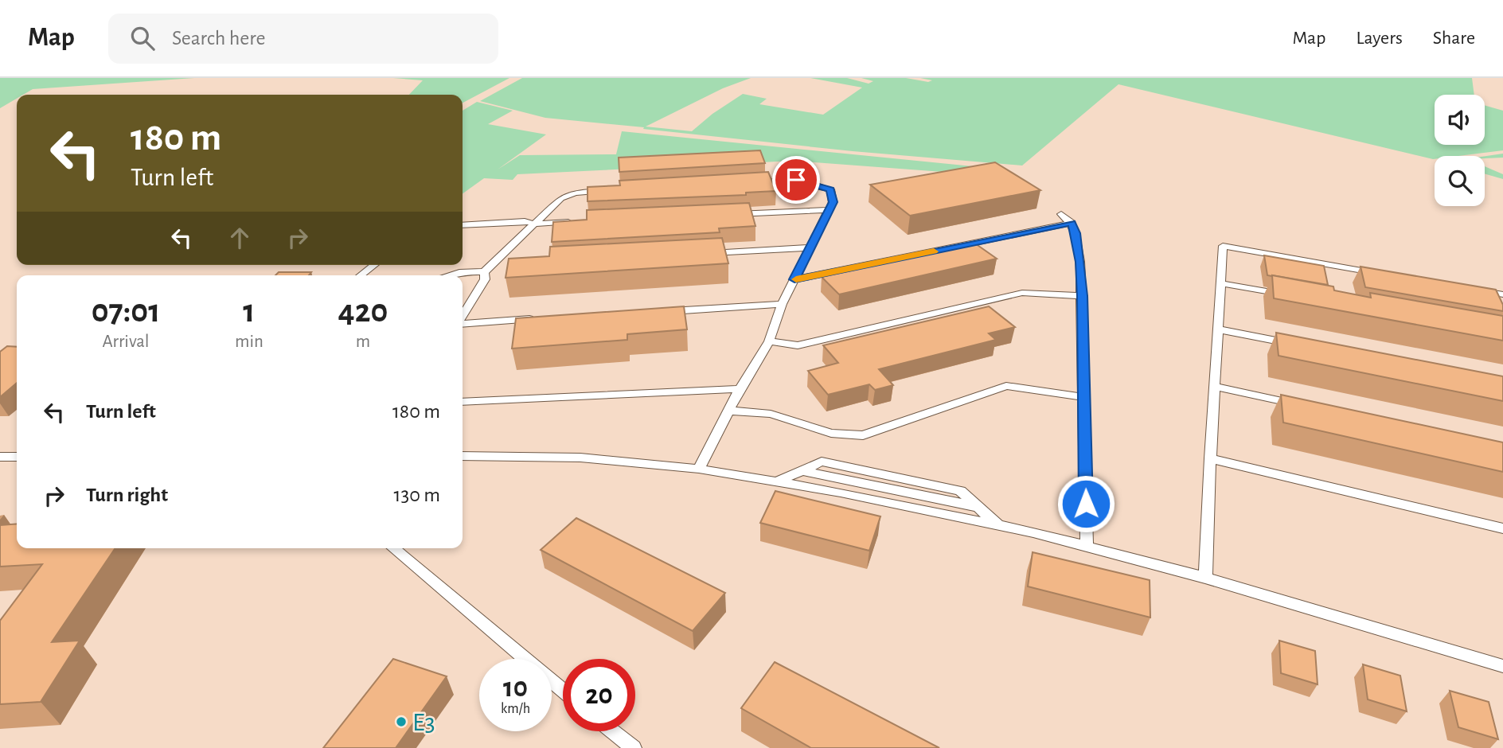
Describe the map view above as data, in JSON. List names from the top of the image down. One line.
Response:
{"places":["E3"],"page":{"header":"Map","search":"Search here","nav":["Map","Layers","Share"],"turn":["180 m","Turn left"],"eta":["07:01","Arrival","1","min","420","m"],"list":[{"name":"Turn left","value":"180 m"},{"name":"Turn right","value":"130 m"}],"speed":"10 km/h","limit":"20"}}
